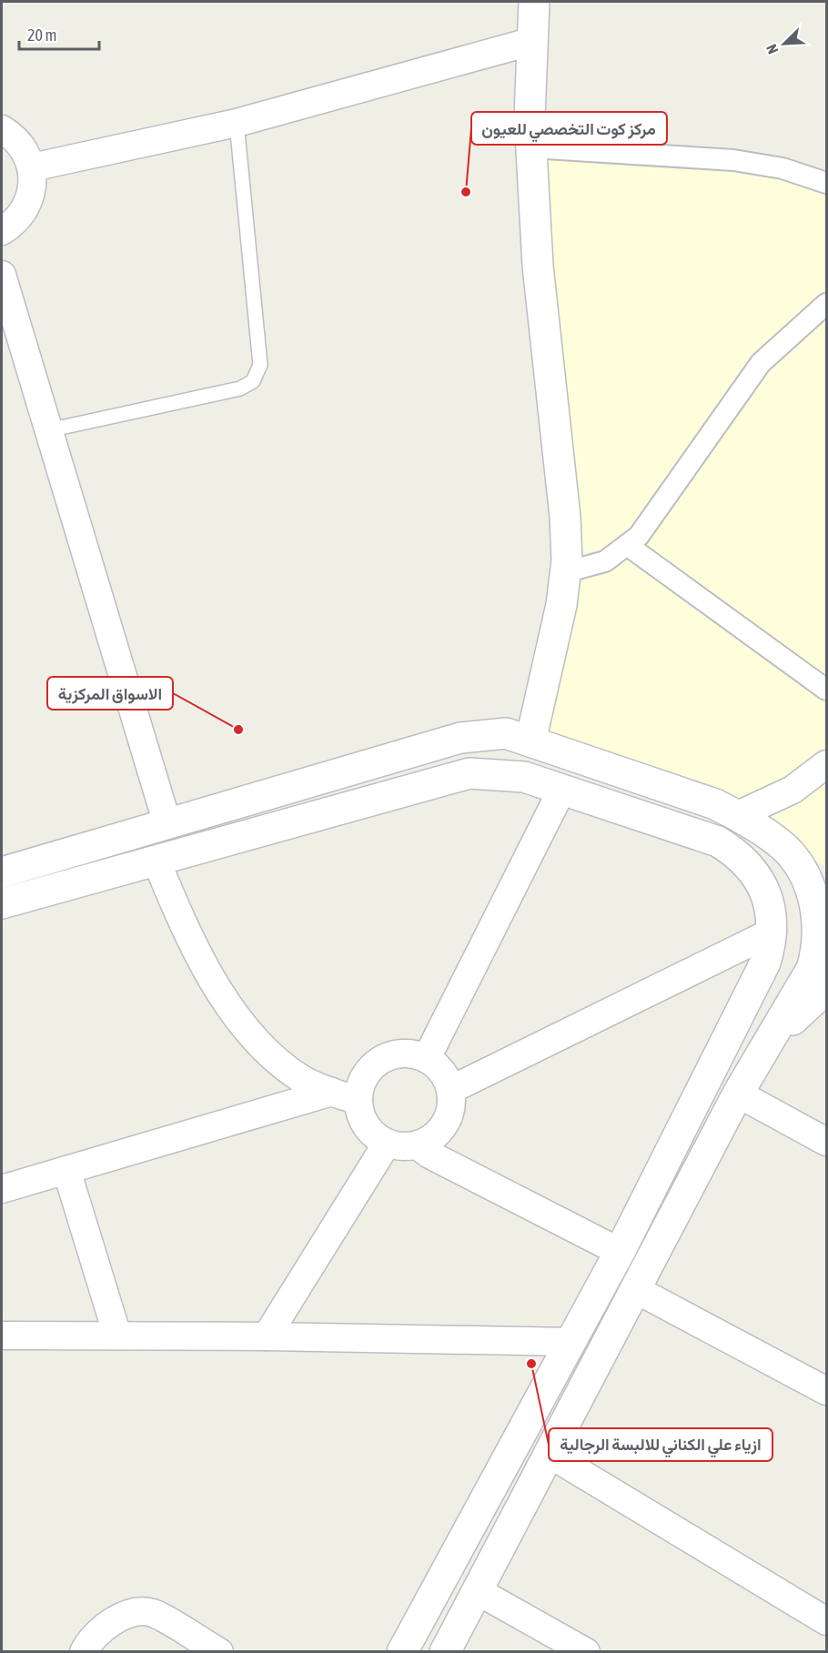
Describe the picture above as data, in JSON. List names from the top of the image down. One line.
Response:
{"places":["مركز كوت التخصصي للعيون","الاسواق المركزية","ازياء علي الكناني للالبسة الرجالية"],"scale_bar":"20 m","north":"bottom left"}
